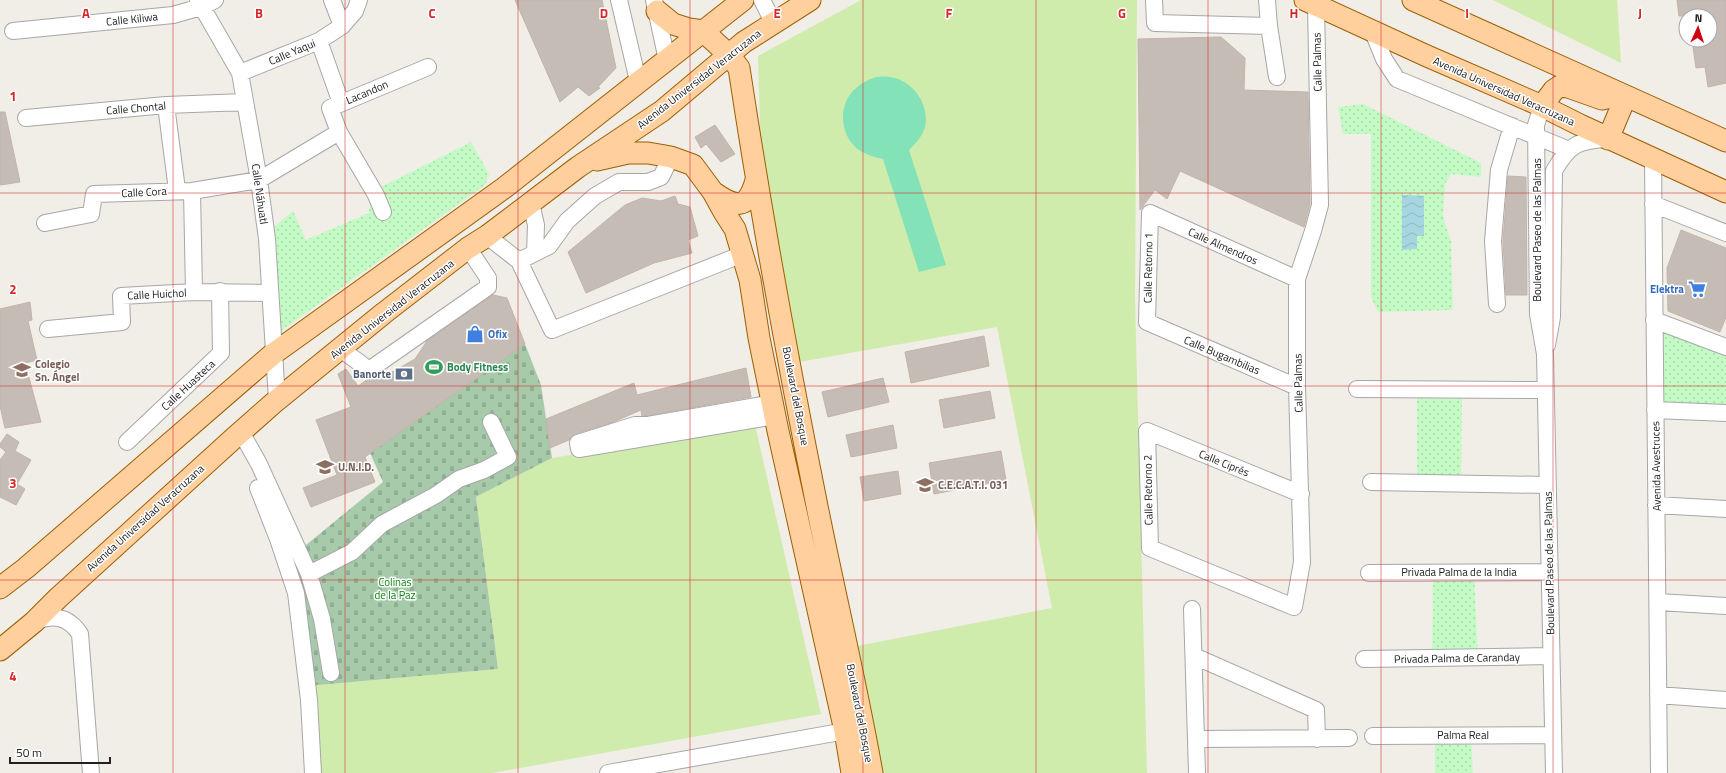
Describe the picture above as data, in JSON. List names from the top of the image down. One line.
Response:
{"streets":{"main road":["Avenida Universidad Veracruzana","Boulevard del Bosque"],"street":["Calle Kiliwa","Calle Yaqui","Calle Palmas","Lacandon","Calle Chontal","Calle Cora","Calle Náhuatl","Boulevard Paseo de las Palmas","Calle Almendros","Calle Retorno 1","Calle Huichol","Calle Bugambilias","Calle Huasteca","Calle Ciprés","Avenida Avestruces","Calle Retorno 2","Privada Palma de la India","Privada Palma de Caranday","Palma Real"]},"crossings":[["Calle Kiliwa","Calle Náhuatl"],["Calle Yaqui","Calle Náhuatl"],["Calle Palmas","Avenida Universidad Veracruzana"],["Calle Palmas","Calle Almendros"],["Calle Palmas","Calle Bugambilias"],["Calle Palmas","Calle Ciprés"],["Calle Palmas","Calle Retorno 2"],["Avenida Universidad Veracruzana","Calle Náhuatl"],["Avenida Universidad Veracruzana","Boulevard Paseo de las Palmas"],["Avenida Universidad Veracruzana","Boulevard del Bosque"],["Avenida Universidad Veracruzana","Avenida Avestruces"],["Calle Chontal","Calle Náhuatl"],["Calle Cora","Calle Náhuatl"],["Calle Náhuatl","Calle Huichol"],["Boulevard Paseo de las Palmas","Privada Palma de la India"],["Boulevard Paseo de las Palmas","Privada Palma de Caranday"],["Boulevard Paseo de las Palmas","Palma Real"],["Calle Almendros","Calle Retorno 1"],["Calle Retorno 1","Calle Bugambilias"],["Calle Huichol","Calle Huasteca"],["Calle Ciprés","Calle Retorno 2"]],"parks":["Colinas de la Paz"],"places":{"supermarket":["Elektra"],"shop":["Ofix"],"sports":["Body Fitness"],"school or university":["Colegio Sn. Ángel","U.N.I.D.","C.E.C.A.T.I. 031"],"bank":["Banorte"]},"scale_bar":"50 m","north":"top","grid":{"columns":["A","B","C","D","E","F","G","H","I","J"],"rows":["1","2","3","4"]}}
